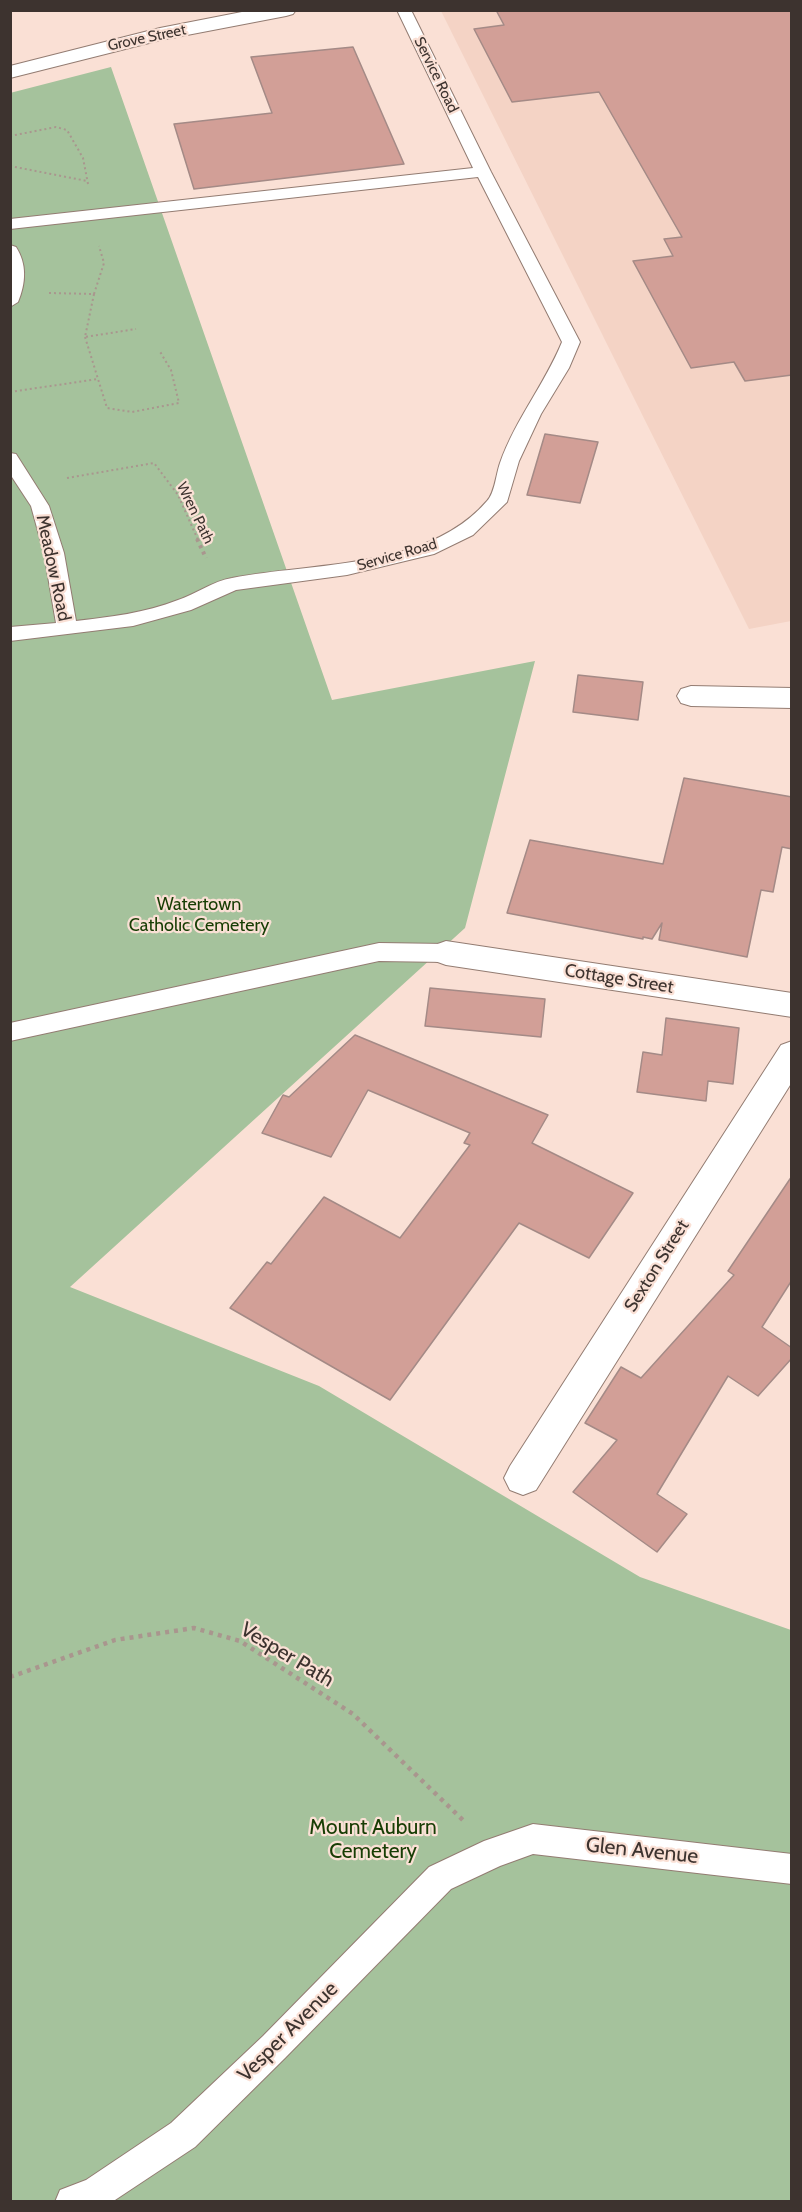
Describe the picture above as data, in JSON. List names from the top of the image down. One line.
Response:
{"streets":{"street":["Grove Street","Cottage Street","Sexton Street"],"lane":["Service Road","Meadow Road","Glen Avenue","Vesper Avenue"],"path":["Wren Path","Vesper Path"]},"crossings":[["Service Road","Wren Path"],["Service Road","Meadow Road"],["Vesper Path","Glen Avenue"],["Vesper Path","Vesper Avenue"],["Glen Avenue","Vesper Avenue"]],"parks":["Watertown Catholic Cemetery","Mount Auburn Cemetery"]}
